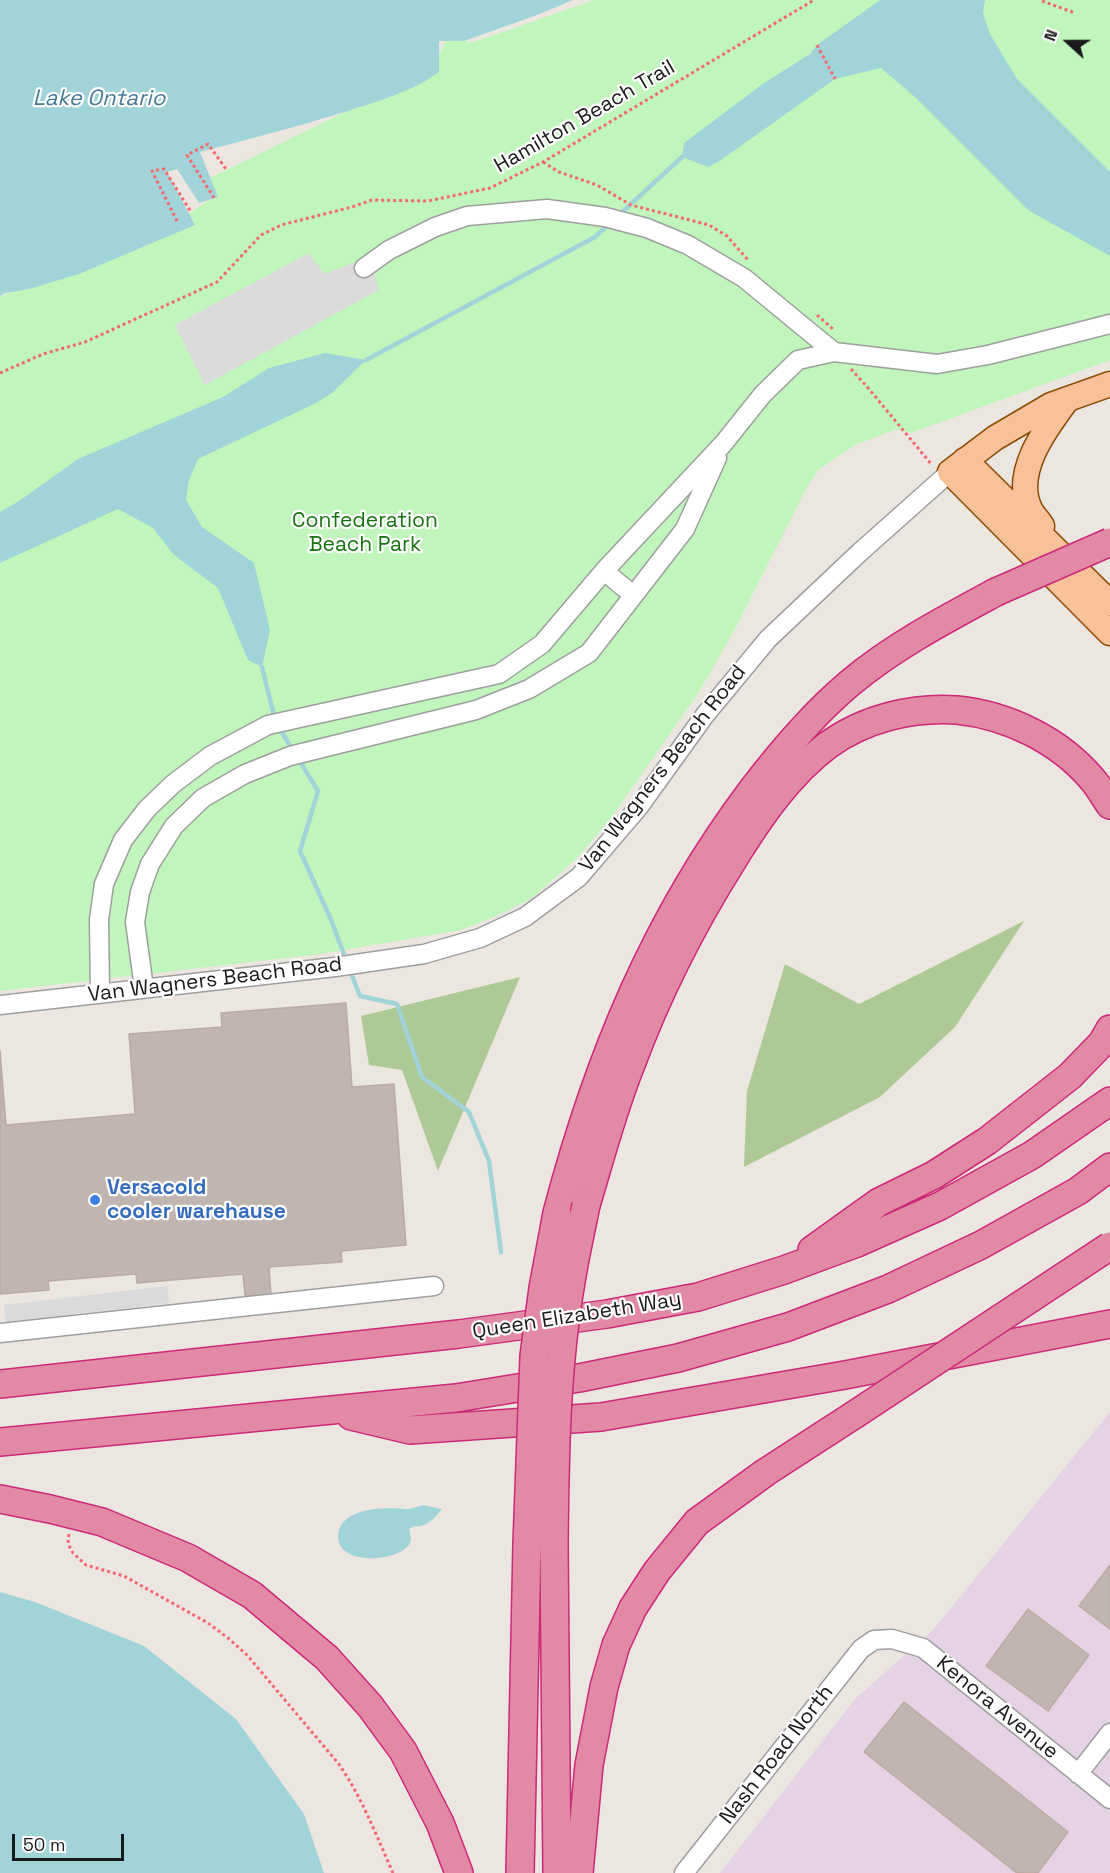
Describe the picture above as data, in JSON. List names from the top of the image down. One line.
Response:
{"streets":{"highway":["Queen Elizabeth Way"],"street":["Van Wagners Beach Road","Kenora Avenue","Nash Road North"],"path":["Hamilton Beach Trail"]},"crossings":[["Kenora Avenue","Nash Road North"]],"water":["Lake Ontario"],"parks":["Confederation Beach Park"],"places":["Versacold cooler warehause"],"scale_bar":"50 m","north":"left"}
